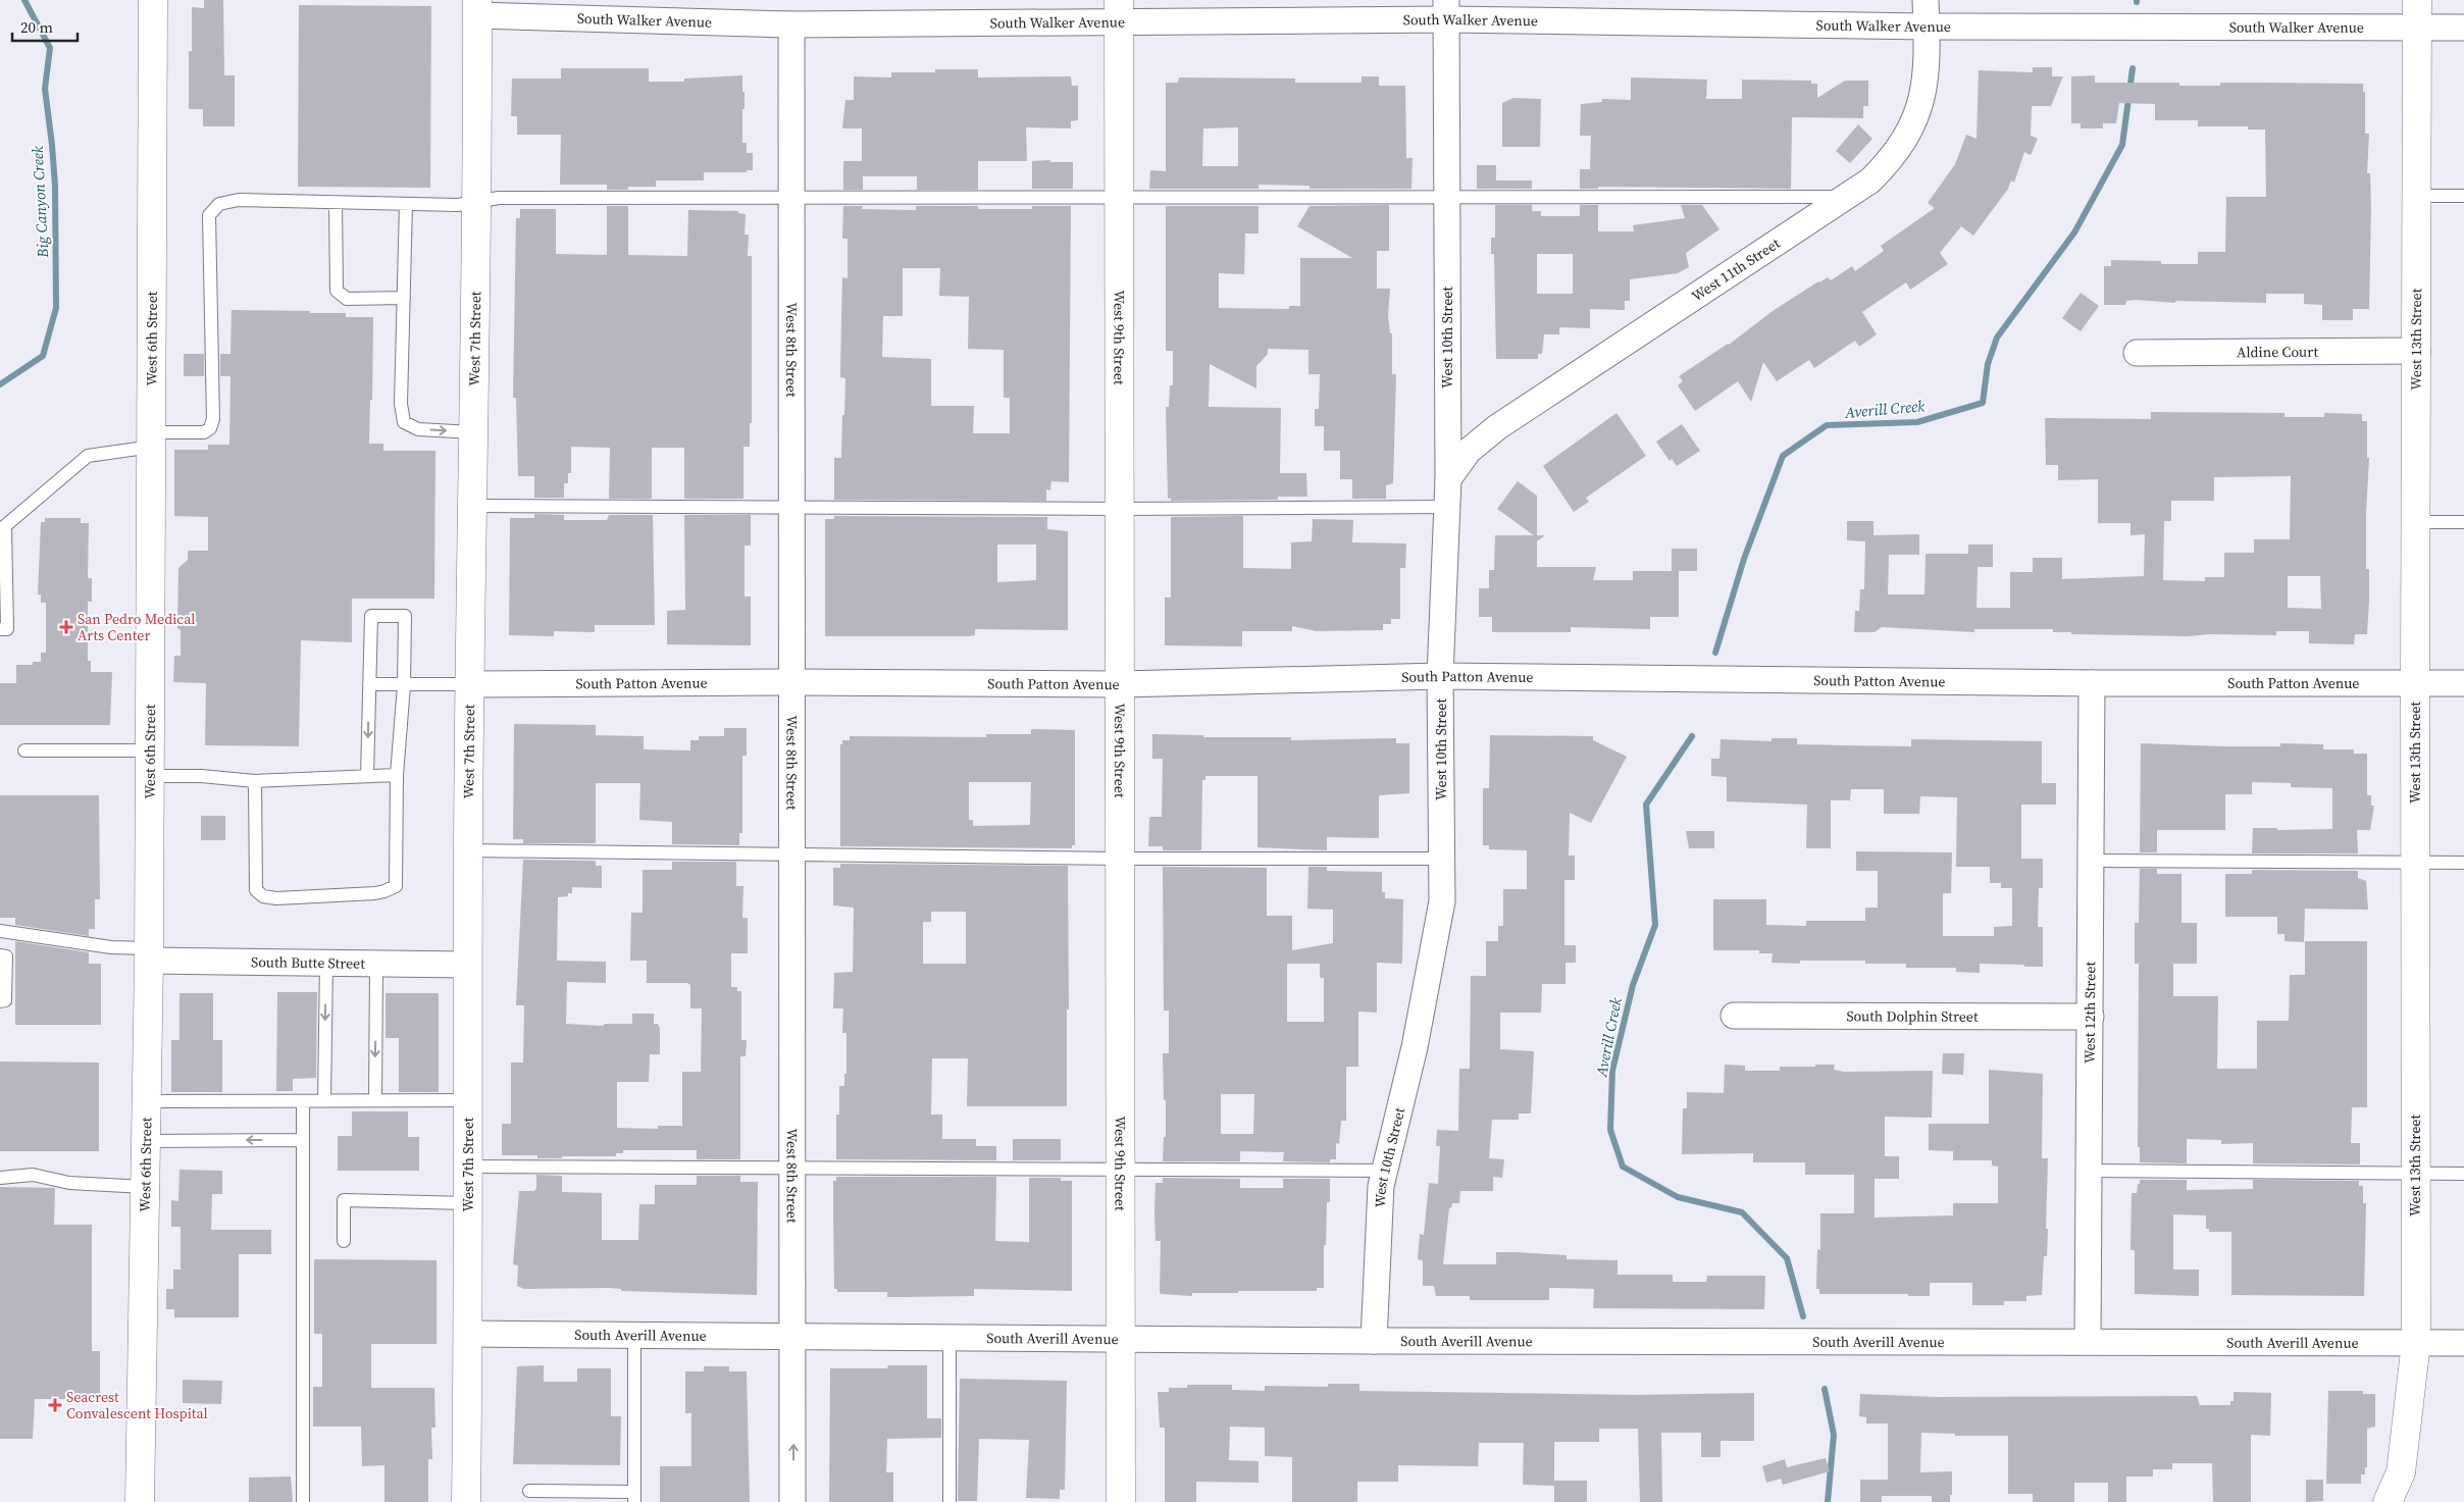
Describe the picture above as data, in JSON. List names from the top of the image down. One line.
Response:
{"streets":{"main road":["West 6th Street","West 7th Street","West 9th Street","West 13th Street"],"street":["South Walker Avenue","West 11th Street","West 10th Street","West 8th Street","Aldine Court","South Patton Avenue","South Butte Street","West 12th Street","South Dolphin Street","South Averill Avenue"]},"crossings":[["South Walker Avenue","West 11th Street"],["South Walker Avenue","West 10th Street"],["South Walker Avenue","West 7th Street"],["South Walker Avenue","West 9th Street"],["South Walker Avenue","West 13th Street"],["South Walker Avenue","West 8th Street"],["West 11th Street","West 10th Street"],["West 10th Street","South Patton Avenue"],["West 10th Street","South Averill Avenue"],["West 6th Street","South Butte Street"],["West 7th Street","South Patton Avenue"],["West 7th Street","South Butte Street"],["West 7th Street","South Averill Avenue"],["West 9th Street","South Patton Avenue"],["West 9th Street","South Averill Avenue"],["West 13th Street","Aldine Court"],["West 13th Street","South Patton Avenue"],["West 13th Street","South Averill Avenue"],["West 8th Street","South Patton Avenue"],["West 8th Street","South Averill Avenue"],["South Patton Avenue","West 12th Street"],["West 12th Street","South Dolphin Street"],["West 12th Street","South Averill Avenue"]],"water":["Big Canyon Creek","Averill Creek"],"places":{"health":["San Pedro Medical Arts Center","Seacrest Convalescent Hospital"]},"scale_bar":"20 m"}
